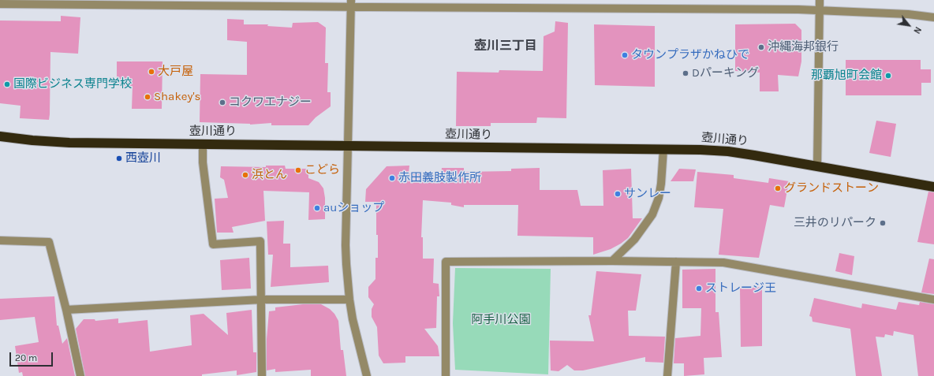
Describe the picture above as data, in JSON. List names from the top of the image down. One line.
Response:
{"streets":{"highway":["壺川通り"]},"districts":["壺川三丁目"],"parks":["阿手川公園"],"places":["沖縄海邦銀行","タウンプラザかねひで","大戸屋","Dパーキング","那覇旭町会館","国際ビジネス専門学校","Shakey's","コクワエナジー","西壺川","こどら","浜とん","赤田義肢製作所","グランドストーン","サンレー","auショップ","三井のリパーク","ストレージ王"],"scale_bar":"20 m","north":"bottom right"}
